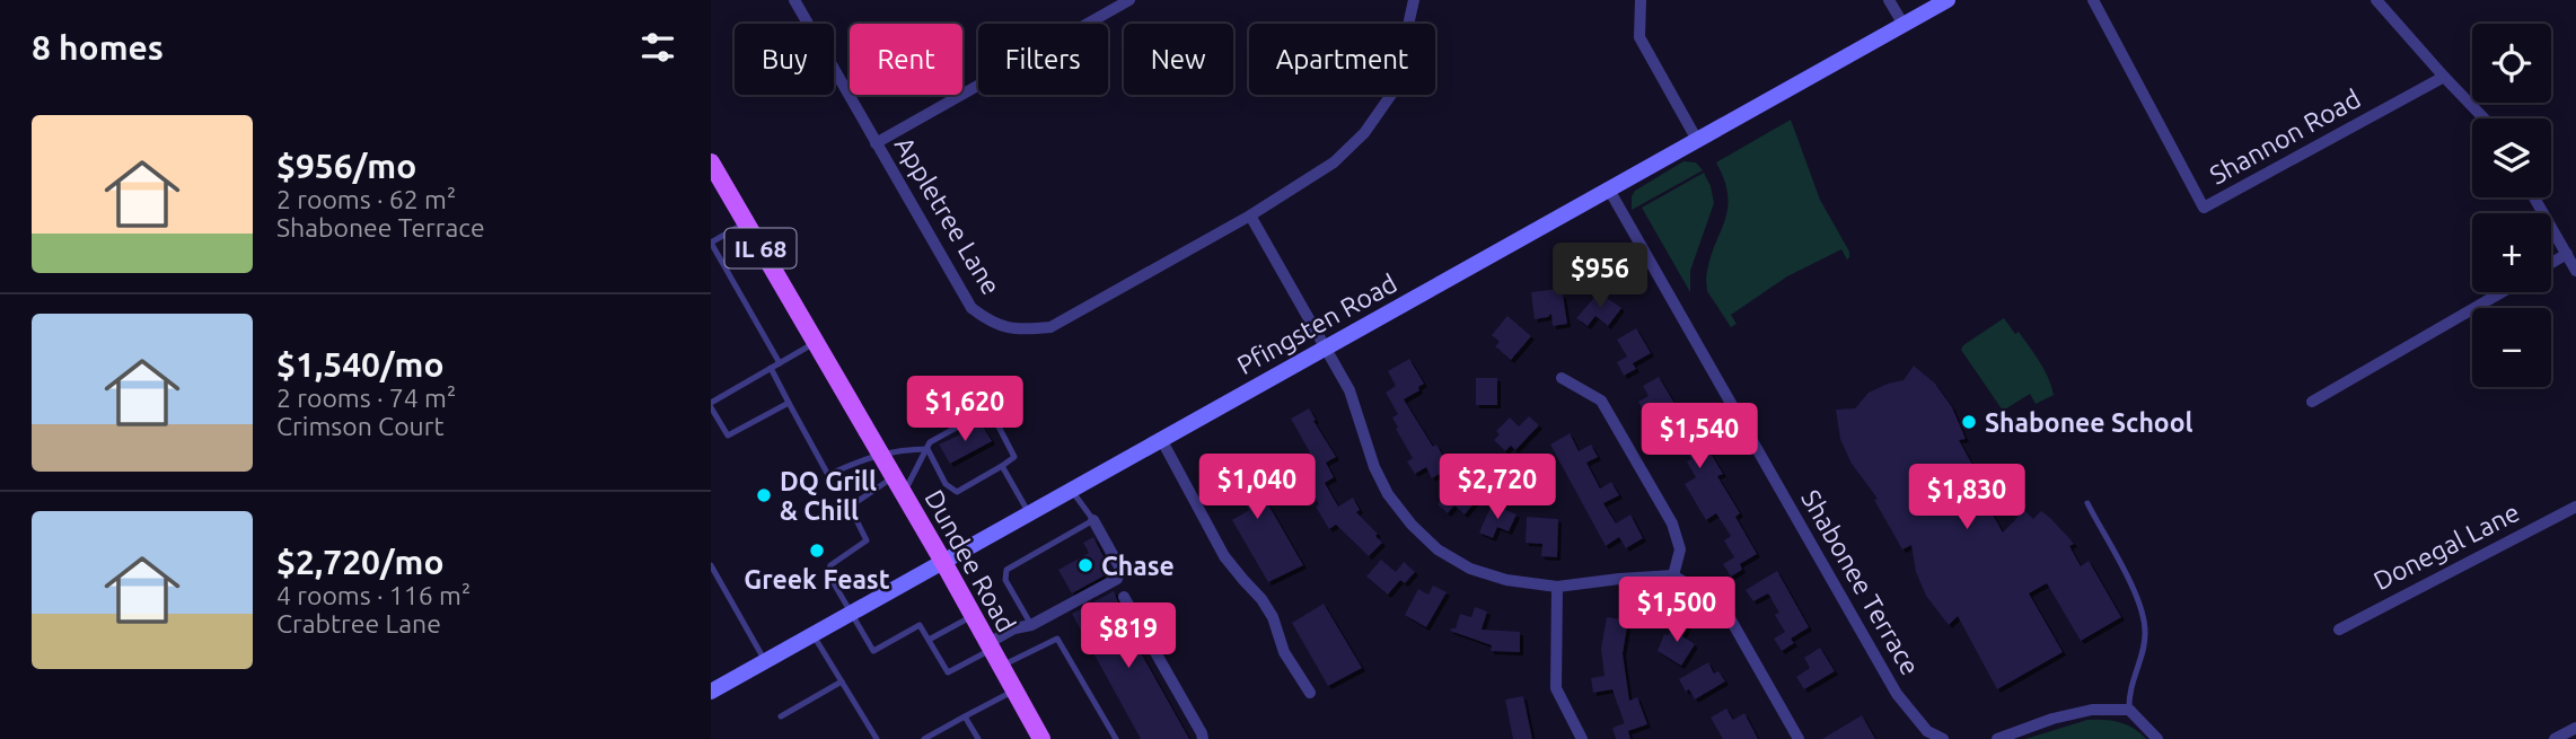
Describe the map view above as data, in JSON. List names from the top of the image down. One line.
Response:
{"streets":{"main road":["IL 68","Pfingsten Road","Dundee Road"],"street":["Shannon Road","Appletree Lane","Donegal Lane","Shabonee Terrace"]},"crossings":[["Pfingsten Road","Dundee Road"],["Pfingsten Road","Shabonee Terrace"]],"places":["Shabonee School","DQ Grill & Chill","Greek Feast","Chase"],"page":{"heading":"8 homes","map_buttons":["+","−"],"chip":["Buy","Rent","Filters","New","Apartment"],"list":[{"name":"$956/mo","note":"2 rooms · 62 m² · Shabonee Terrace"},{"name":"$1,540/mo","note":"2 rooms · 74 m² · Crimson Court"},{"name":"$2,720/mo","note":"4 rooms · 116 m² · Crabtree Lane"}],"price":["$956","$1,620","$1,540","$1,040","$2,720","$1,830","$1,500","$819"]}}
